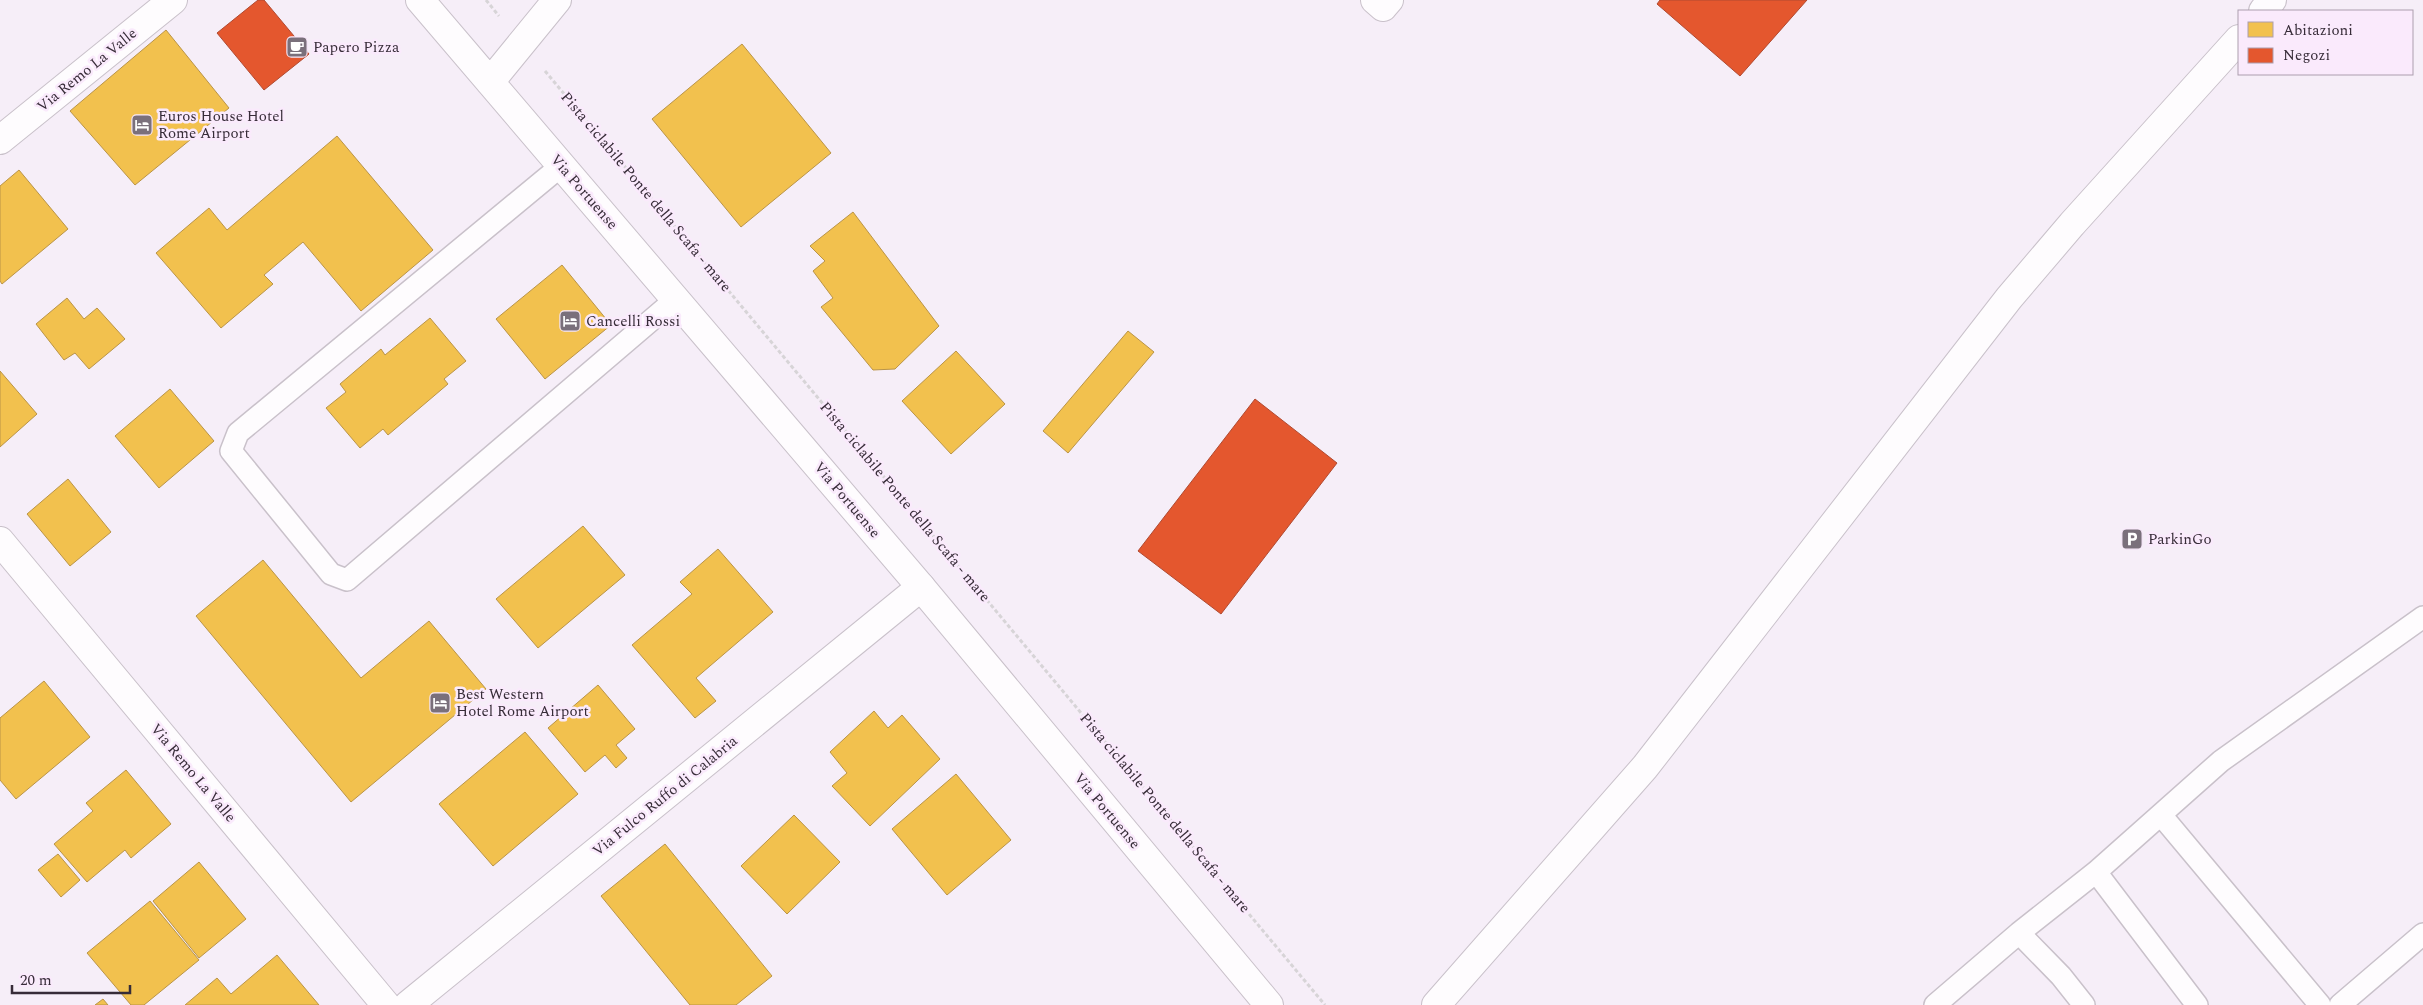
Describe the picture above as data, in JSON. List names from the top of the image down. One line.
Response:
{"streets":{"street":["Via Remo La Valle","Via Portuense","Via Fulco Ruffo di Calabria"],"path":["Pista ciclabile Ponte della Scafa - mare"]},"crossings":[["Via Portuense","Via Fulco Ruffo di Calabria"]],"places":{"cafe":["Papero Pizza"],"hotel":["Euros House Hotel Rome Airport","Cancelli Rossi","Best Western Hotel Rome Airport"],"parking":["ParkinGo"]},"legend":["Abitazioni","Negozi"],"scale_bar":"20 m"}
